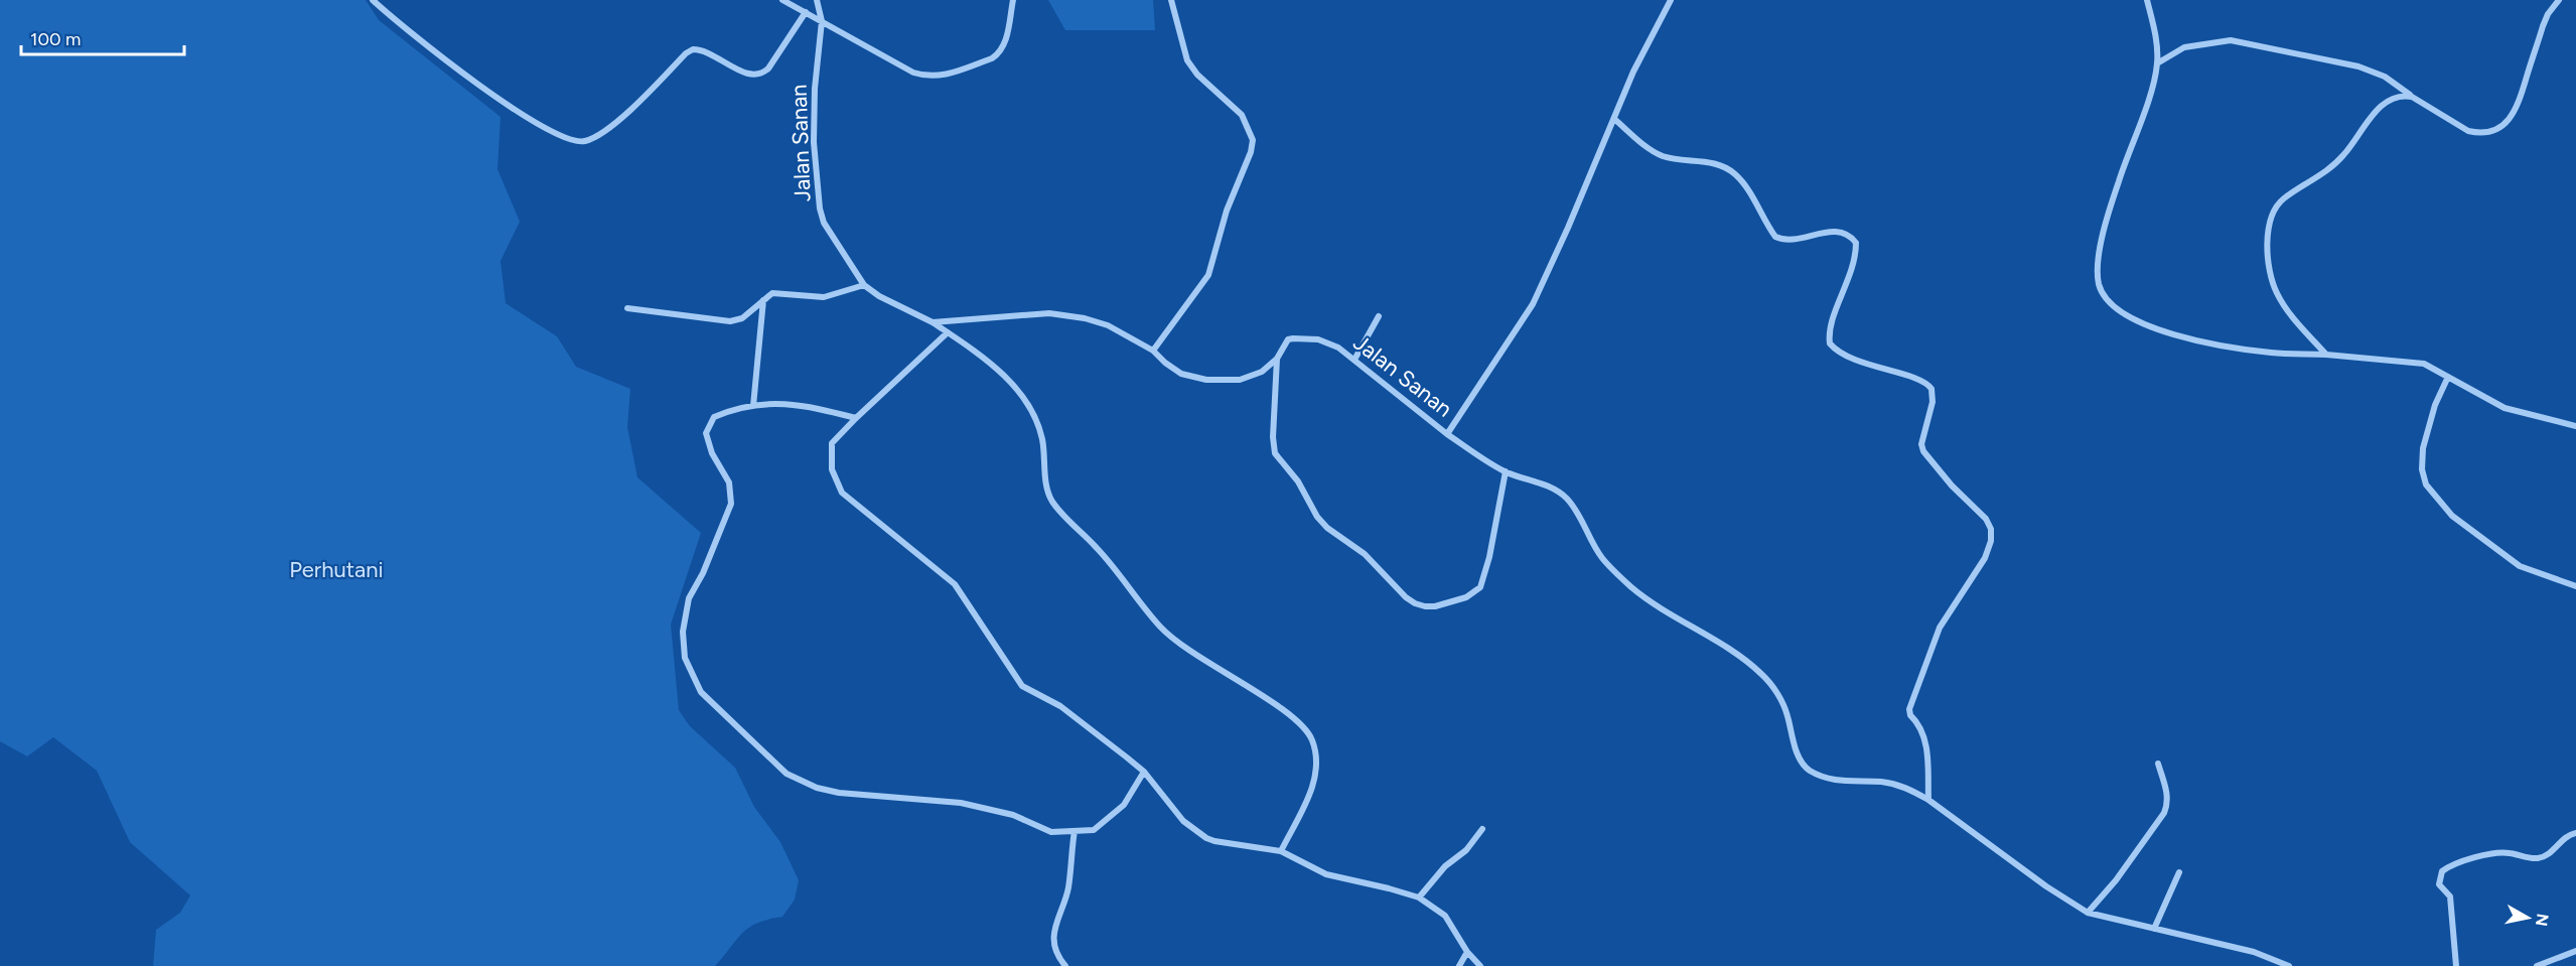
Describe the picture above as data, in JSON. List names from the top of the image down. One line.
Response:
{"streets":{"street":["Jalan Sanan"]},"parks":["Perhutani"],"scale_bar":"100 m","north":"right"}
